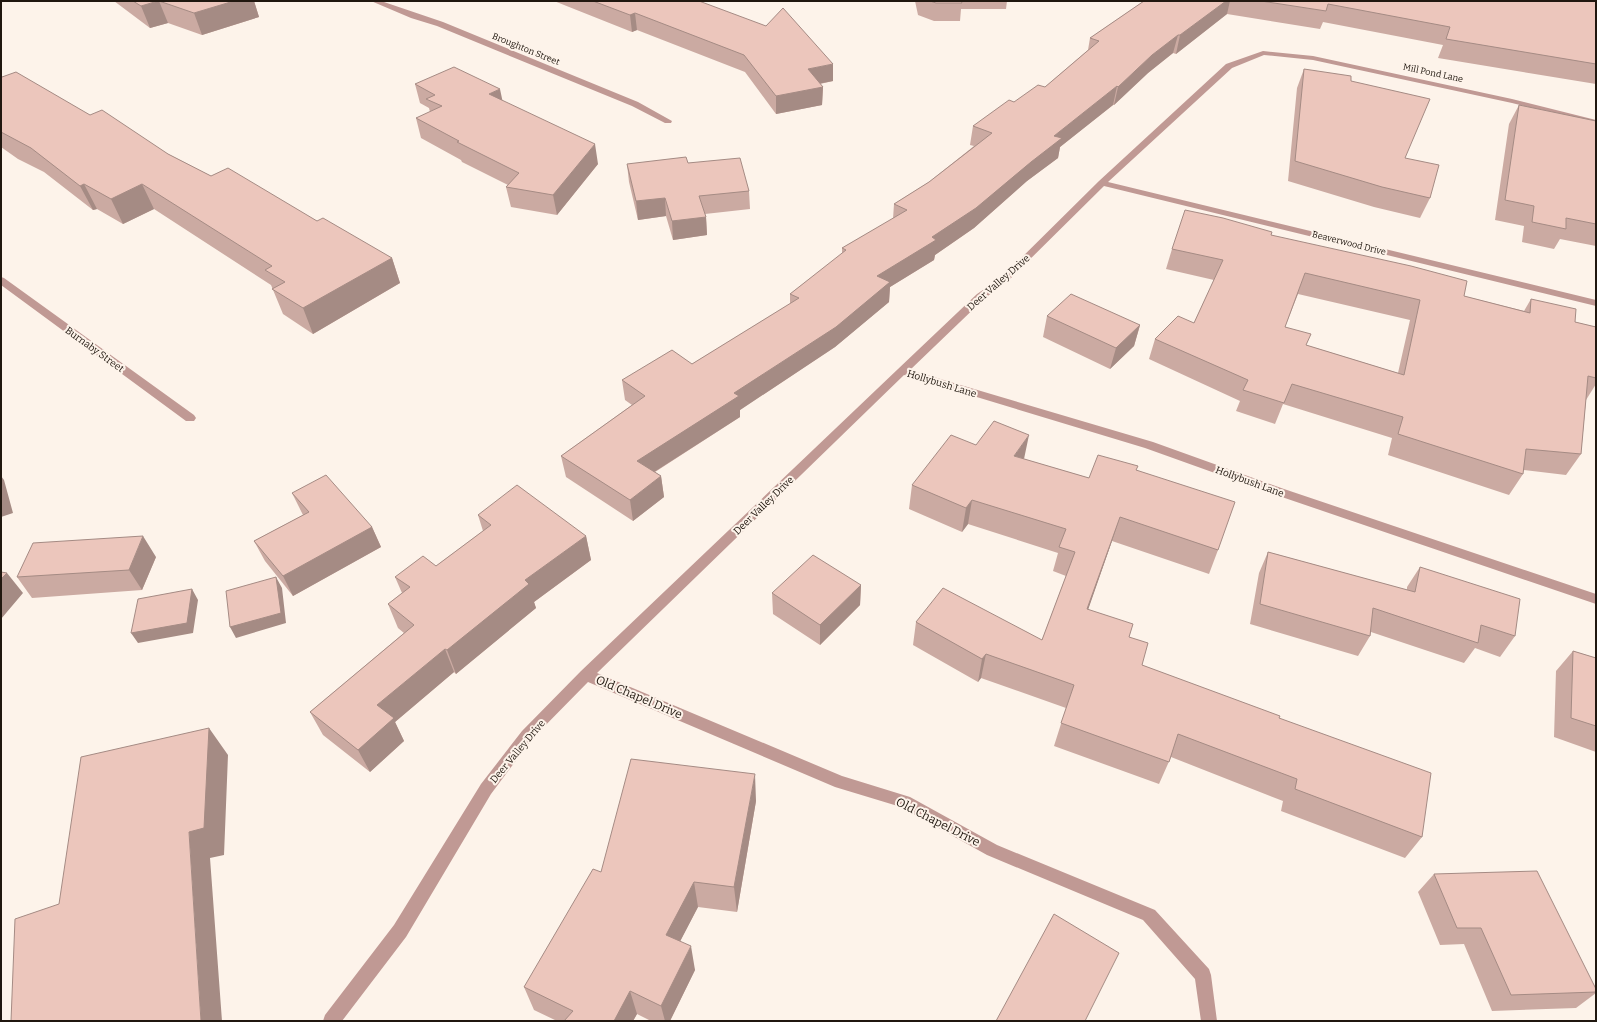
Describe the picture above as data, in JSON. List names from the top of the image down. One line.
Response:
{"streets":{"street":["Broughton Street","Mill Pond Lane","Beaverwood Drive","Deer Valley Drive","Burnaby Street","Hollybush Lane","Old Chapel Drive"]},"crossings":[["Mill Pond Lane","Deer Valley Drive"],["Beaverwood Drive","Deer Valley Drive"],["Deer Valley Drive","Hollybush Lane"],["Deer Valley Drive","Old Chapel Drive"]]}
